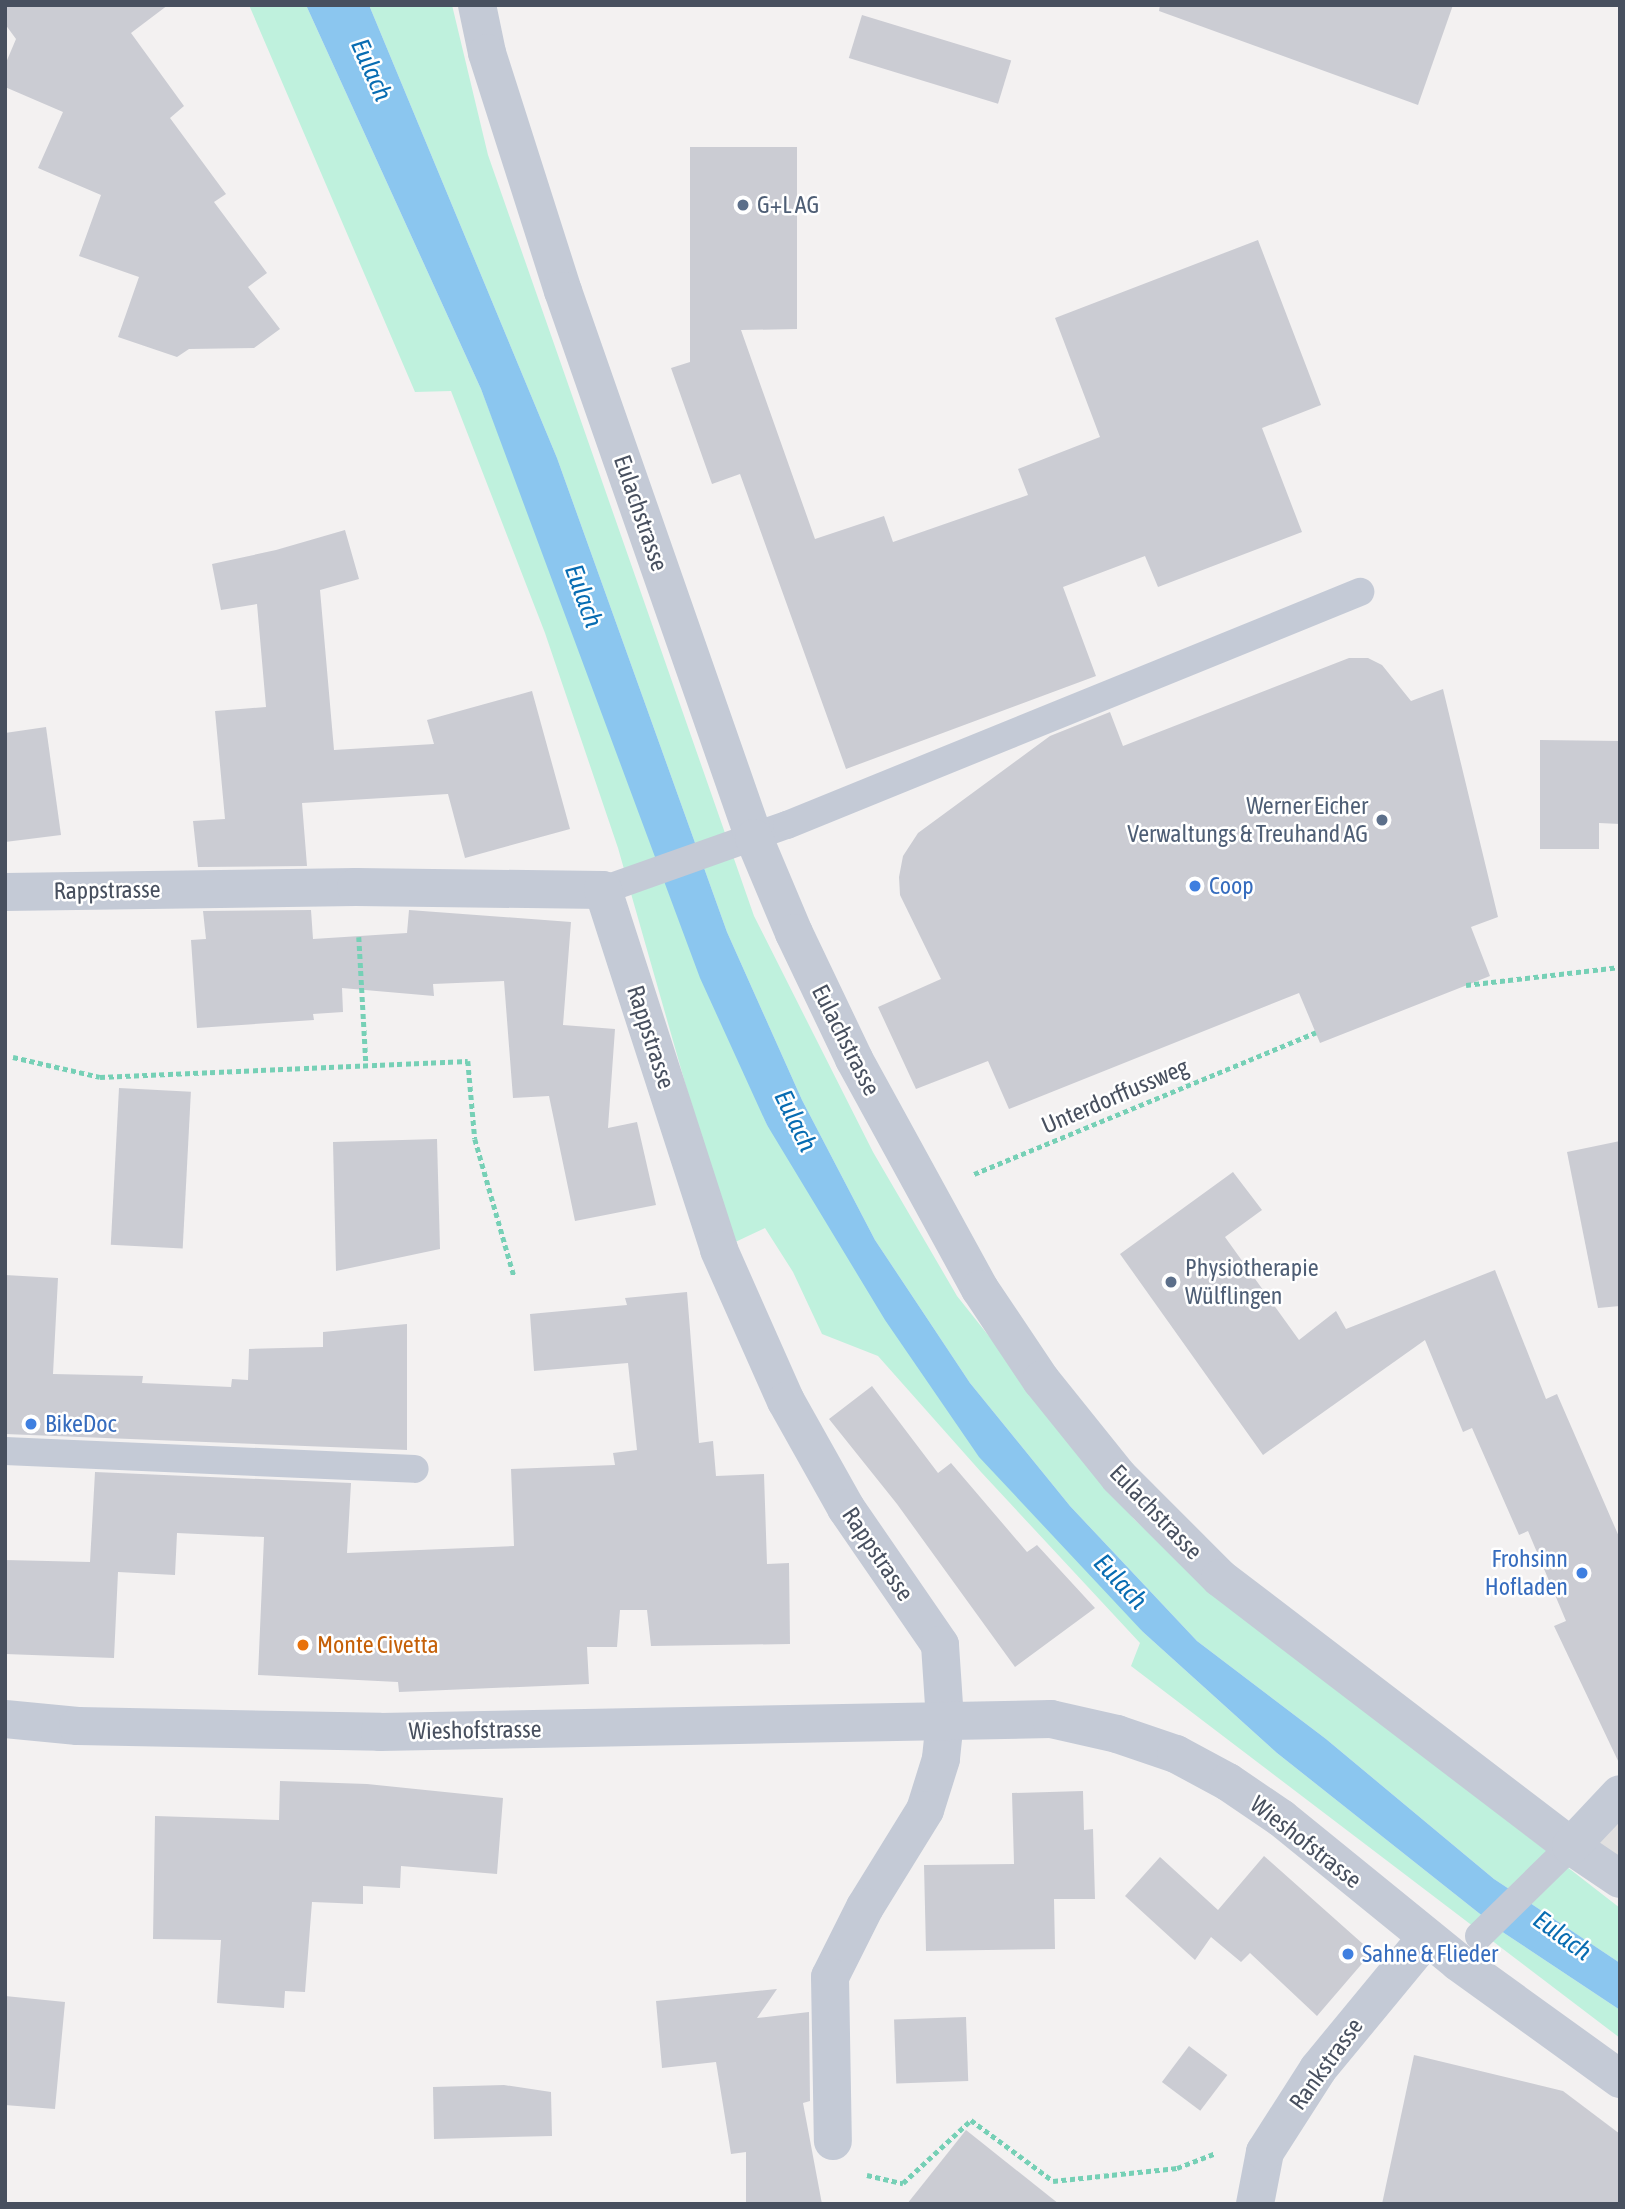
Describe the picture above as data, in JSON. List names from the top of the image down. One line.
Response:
{"streets":{"street":["Eulachstrasse","Rappstrasse","Wieshofstrasse","Rankstrasse"],"path":["Unterdorffussweg"]},"crossings":[["Eulachstrasse","Unterdorffussweg"],["Rappstrasse","Wieshofstrasse"],["Wieshofstrasse","Rankstrasse"]],"water":["Eulach"],"places":["G+L AG","Werner Eicher Verwaltungs & Treuhand AG","Coop","Physiotherapie Wülflingen","BikeDoc","Frohsinn Hofladen","Monte Civetta","Sahne & Flieder"]}
